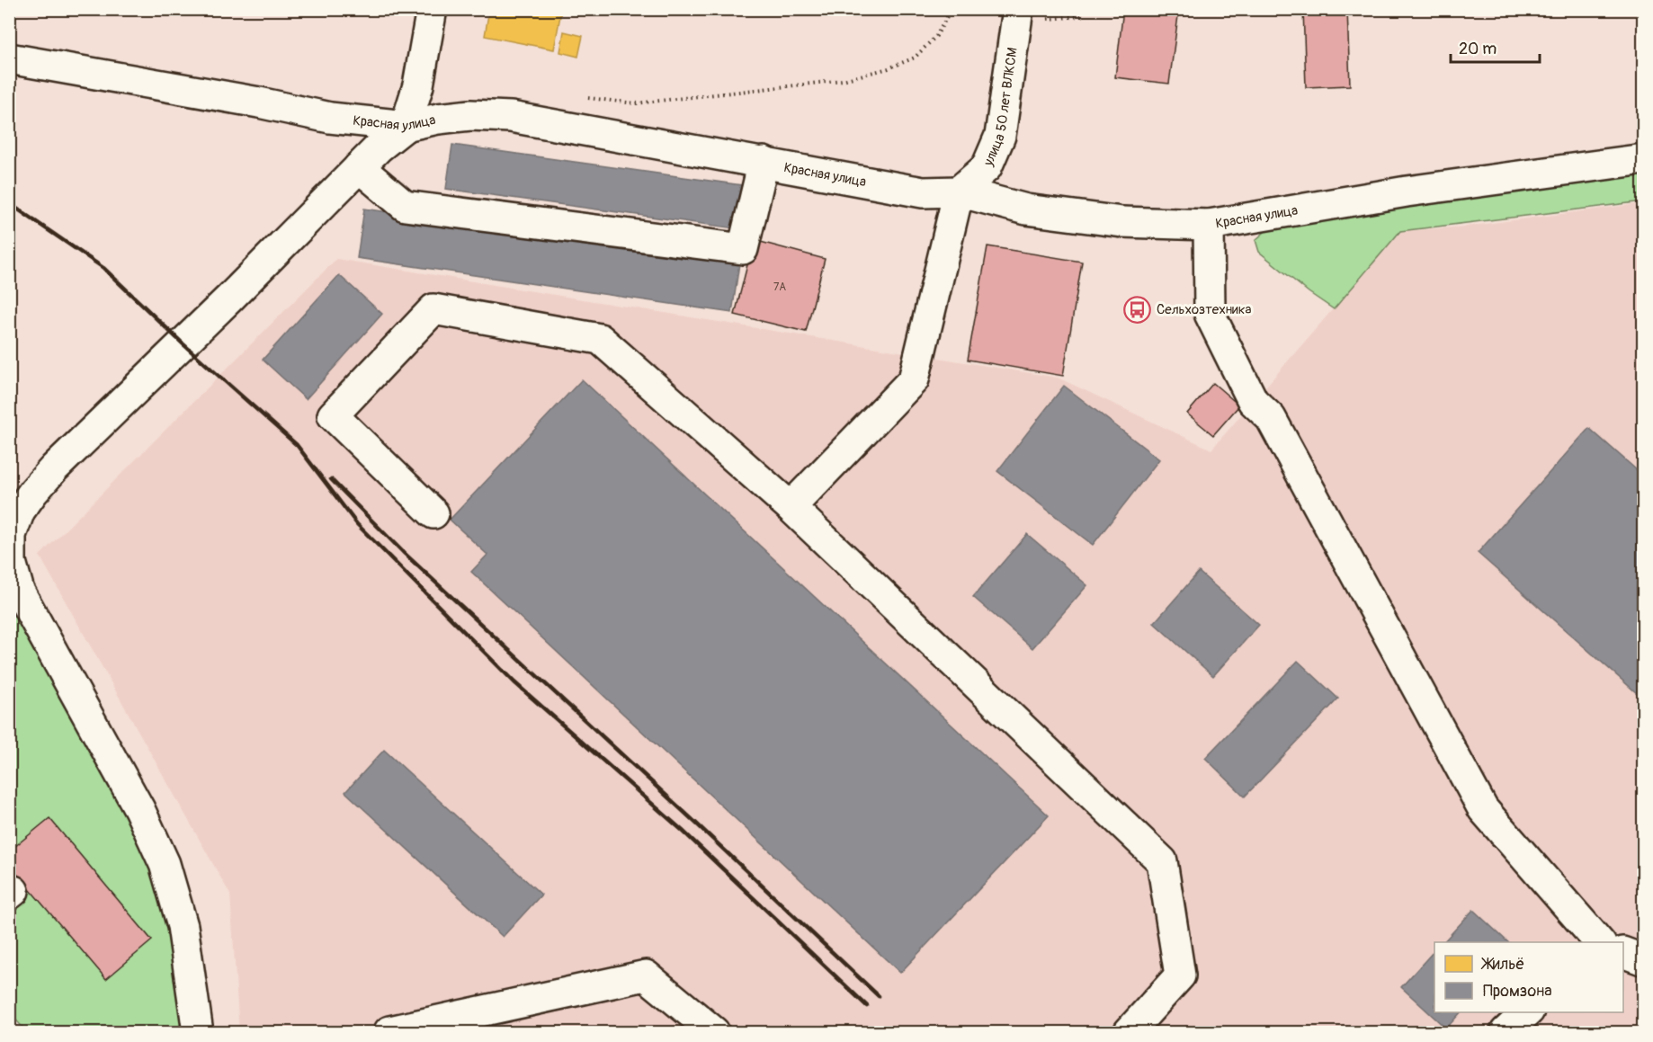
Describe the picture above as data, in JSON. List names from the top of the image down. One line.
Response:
{"streets":{"street":["улица 50 лет ВЛКСМ","Красная улица"]},"crossings":[["улица 50 лет ВЛКСМ","Красная улица"]],"places":{"bus stop":["Сельхозтехника"]},"house_numbers":["7А"],"legend":["Жильё","Промзона"],"scale_bar":"20 m"}
